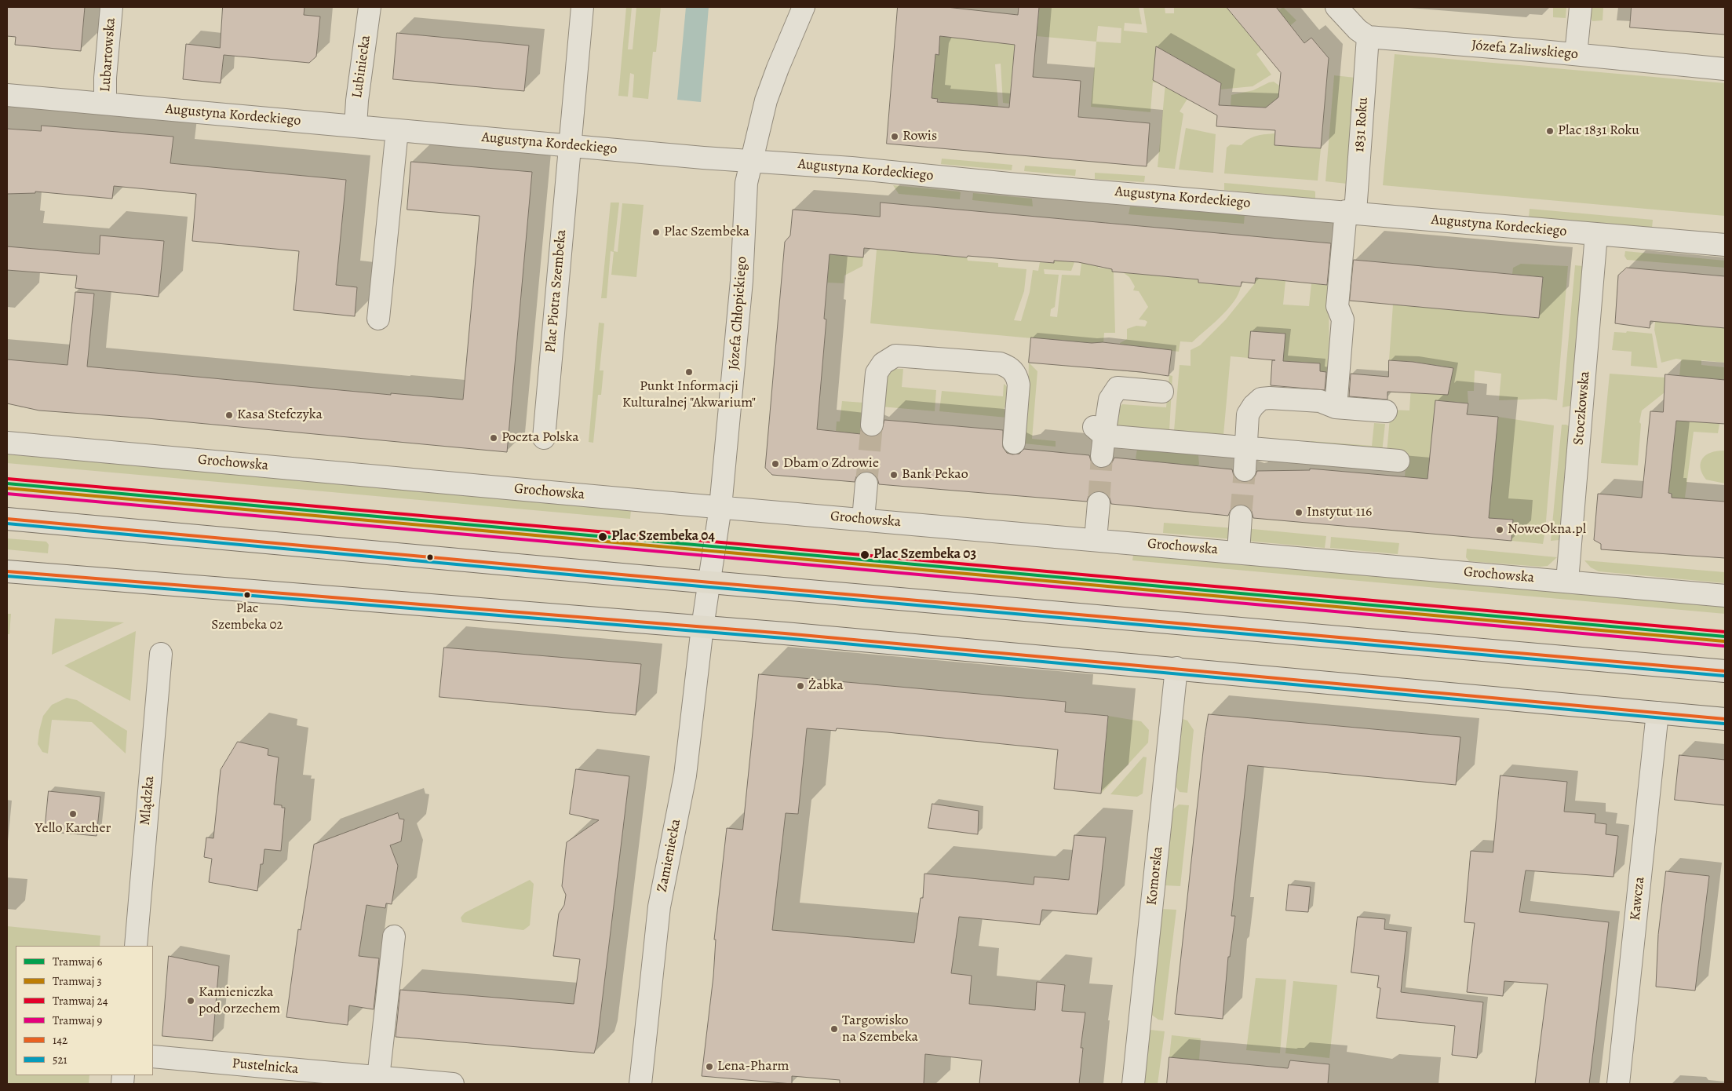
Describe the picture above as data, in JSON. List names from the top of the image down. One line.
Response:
{"streets":{"street":["Józefa Zaliwskiego","Lubartowska","Lubiniecka","Augustyna Kordeckiego","1831 Roku","Plac Piotra Szembeka","Józefa Chłopickiego","Stoczkowska","Grochowska","Mlądzka","Zamieniecka","Komorska","Kawcza","Pustelnicka"]},"crossings":[["Józefa Zaliwskiego","1831 Roku"],["Lubartowska","Augustyna Kordeckiego"],["Lubiniecka","Augustyna Kordeckiego"],["Augustyna Kordeckiego","1831 Roku"],["Augustyna Kordeckiego","Plac Piotra Szembeka"],["Augustyna Kordeckiego","Józefa Chłopickiego"],["Augustyna Kordeckiego","Stoczkowska"],["Józefa Chłopickiego","Grochowska"],["Józefa Chłopickiego","Zamieniecka"],["Stoczkowska","Grochowska"]],"places":["Plac 1831 Roku","Rowis","Plac Szembeka","Punkt Informacji Kulturalnej \"Akwarium\"","Kasa Stefczyka","Poczta Polska","Dbam o Zdrowie","Bank Pekao","Instytut 116","NoweOkna.pl","Plac Szembeka 04","Plac Szembeka 03","Plac Szembeka 02","Żabka","Yello Karcher","Kamieniczka pod orzechem","Targowisko na Szembeka","Lena-Pharm"],"lines":["tram line 24","tram line 6","tram line 3","tram line 9","transit line 142","transit line 521"],"legend":["Tramwaj 6","Tramwaj 3","Tramwaj 24","Tramwaj 9","142","521"]}
